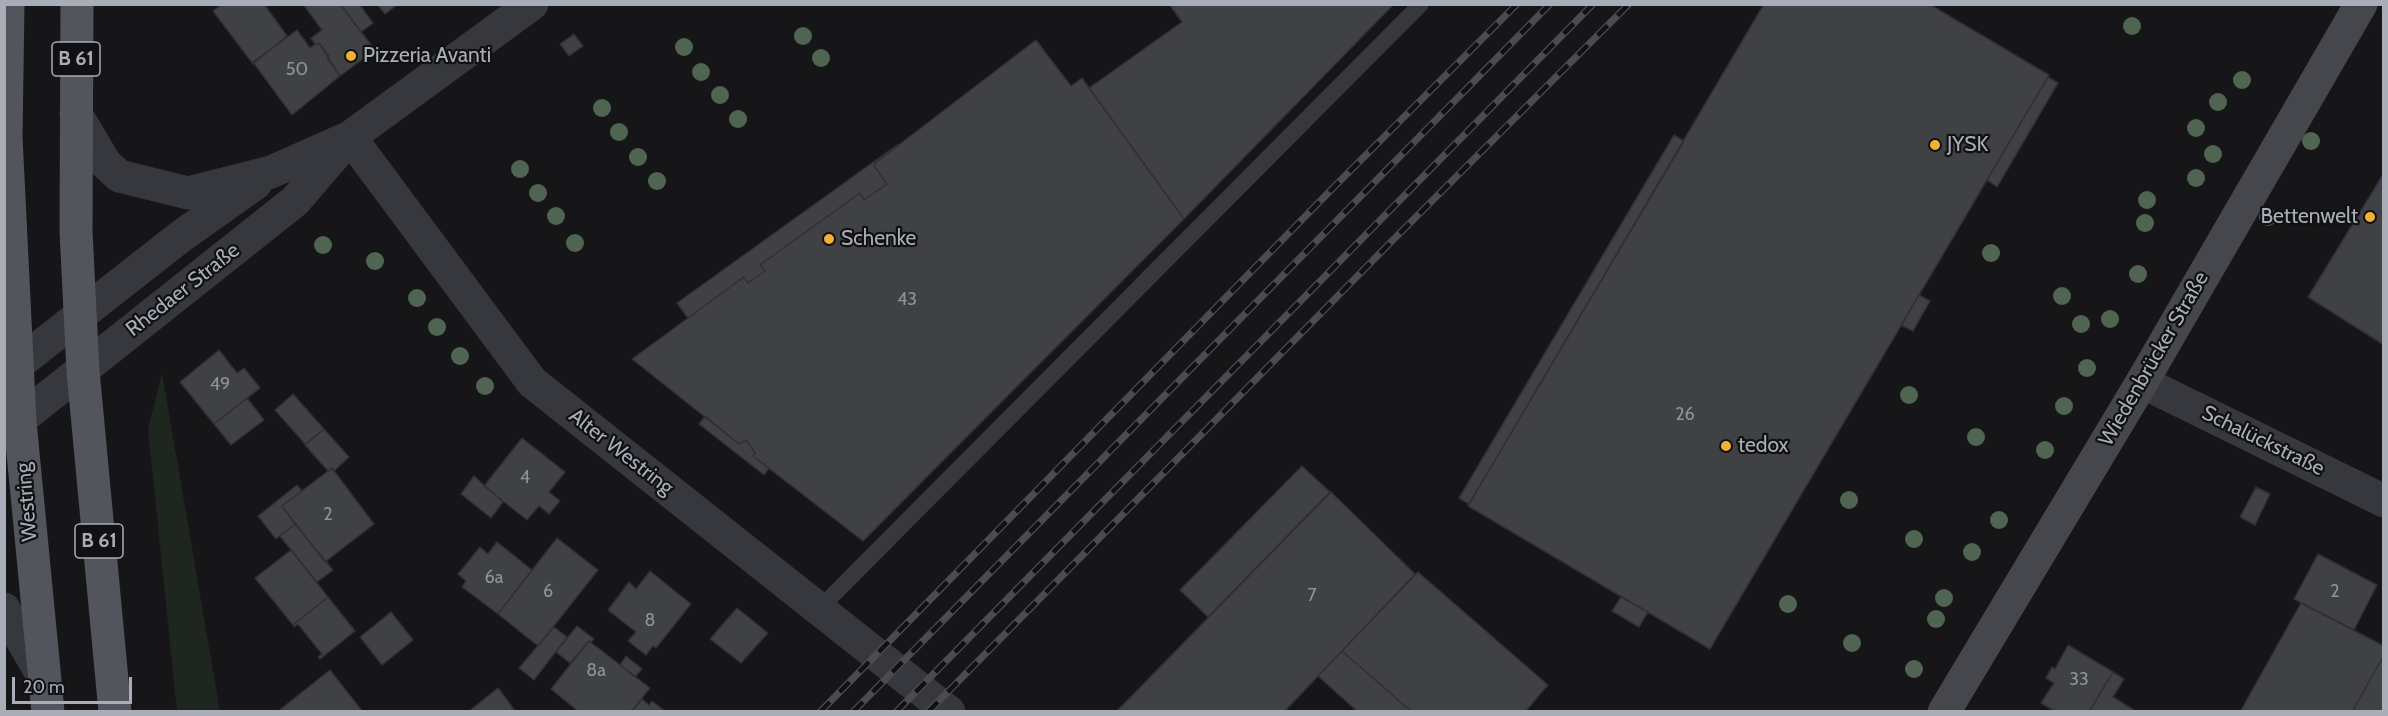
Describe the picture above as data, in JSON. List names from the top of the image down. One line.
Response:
{"streets":{"main road":["B 61","Westring"],"street":["Rhedaer Straße","Wiedenbrücker Straße","Schalückstraße","Alter Westring"]},"crossings":[["B 61","Rhedaer Straße"],["Rhedaer Straße","Alter Westring"],["Rhedaer Straße","Westring"],["Wiedenbrücker Straße","Schalückstraße"]],"places":["Pizzeria Avanti","JYSK","Bettenwelt","Schenke","tedox"],"house_numbers":["50","43","49","26","4","2","6a","6","2","7","8","8a","33"],"scale_bar":"20 m"}
